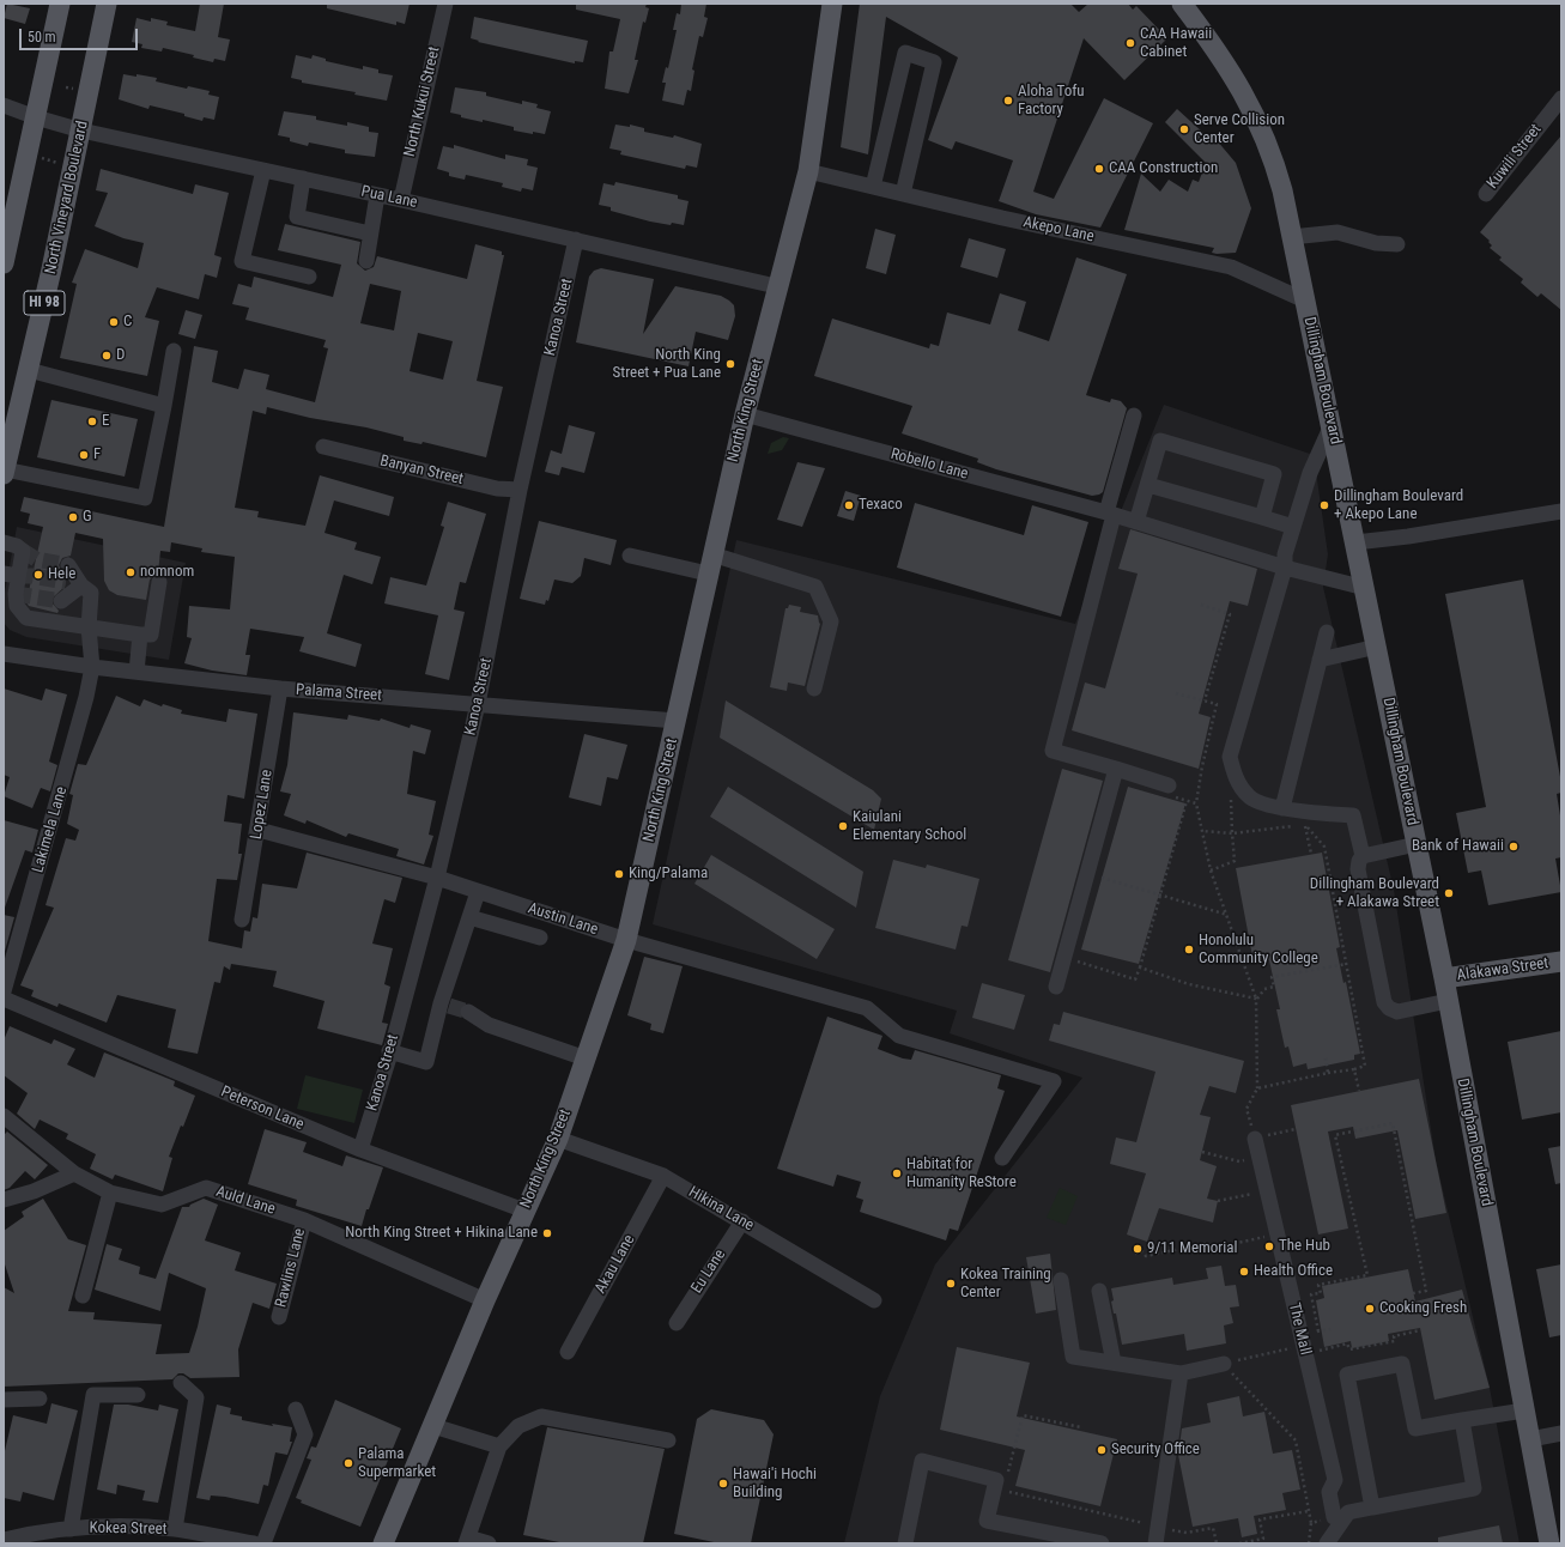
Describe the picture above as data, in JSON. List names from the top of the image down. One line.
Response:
{"streets":{"main road":["North Vineyard Boulevard","HI 98","Dillingham Boulevard","North King Street","Alakawa Street"],"street":["North Kukui Street","Kuwili Street","Pua Lane","Akepo Lane","Kanoa Street","Robello Lane","Banyan Street","Palama Street","Lopez Lane","Lakimela Lane","Austin Lane","Peterson Lane","Auld Lane","Hikina Lane","Akau Lane","Rawlins Lane","Eu Lane","The Mall","Kokea Street"]},"crossings":[["North Kukui Street","Pua Lane"],["North Vineyard Boulevard","Pua Lane"],["Pua Lane","Kanoa Street"],["Pua Lane","North King Street"],["Akepo Lane","Dillingham Boulevard"],["Akepo Lane","North King Street"],["Kanoa Street","Banyan Street"],["Kanoa Street","Palama Street"],["Kanoa Street","Austin Lane"],["Kanoa Street","Peterson Lane"],["Dillingham Boulevard","Robello Lane"],["Dillingham Boulevard","Alakawa Street"],["North King Street","Robello Lane"],["North King Street","Palama Street"],["North King Street","Austin Lane"],["North King Street","Peterson Lane"],["North King Street","Auld Lane"],["North King Street","Hikina Lane"],["Palama Street","Lopez Lane"],["Palama Street","Lakimela Lane"],["Lopez Lane","Austin Lane"],["Auld Lane","Rawlins Lane"],["Hikina Lane","Akau Lane"],["Hikina Lane","Eu Lane"]],"places":["CAA Hawaii Cabinet","Aloha Tofu Factory","Serve Collision Center","CAA Construction","C","D","North King Street + Pua Lane","E","F","Texaco","Dillingham Boulevard + Akepo Lane","G","nomnom","Hele","Kaiulani Elementary School","Bank of Hawaii","King/Palama","Dillingham Boulevard + Alakawa Street","Honolulu Community College","Habitat for Humanity ReStore","North King Street + Hikina Lane","The Hub","9/11 Memorial","Health Office","Kokea Training Center","Cooking Fresh","Security Office","Palama Supermarket","Hawai'i Hochi Building"],"scale_bar":"50 m"}
